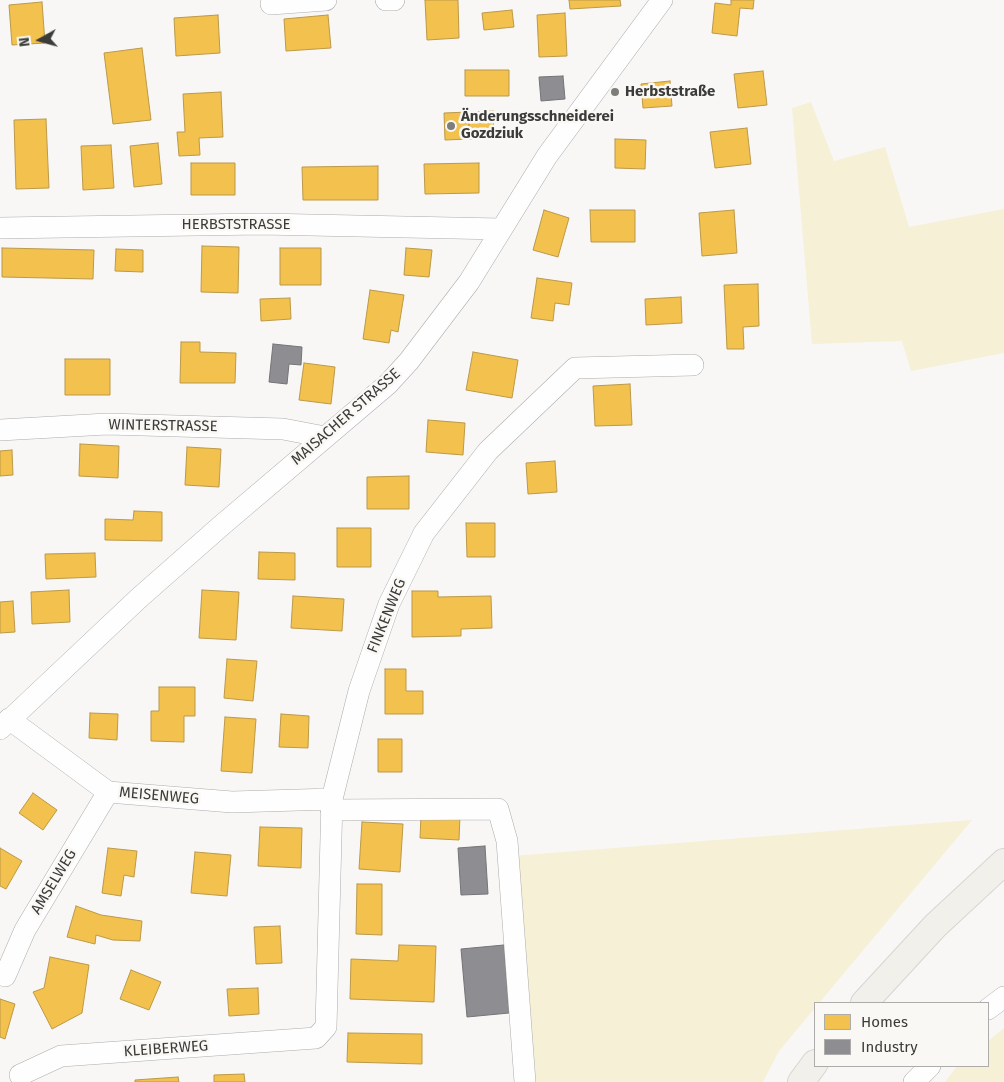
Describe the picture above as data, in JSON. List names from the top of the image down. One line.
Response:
{"streets":{"street":["HERBSTSTRASSE","MAISACHER STRASSE","WINTERSTRASSE","FINKENWEG","MEISENWEG","AMSELWEG","KLEIBERWEG"]},"crossings":[["HERBSTSTRASSE","MAISACHER STRASSE"],["MAISACHER STRASSE","WINTERSTRASSE"],["MAISACHER STRASSE","MEISENWEG"],["FINKENWEG","MEISENWEG"],["FINKENWEG","KLEIBERWEG"],["MEISENWEG","AMSELWEG"]],"places":["Herbststraße","Änderungsschneiderei Gozdziuk"],"legend":["Homes","Industry"],"north":"left"}
